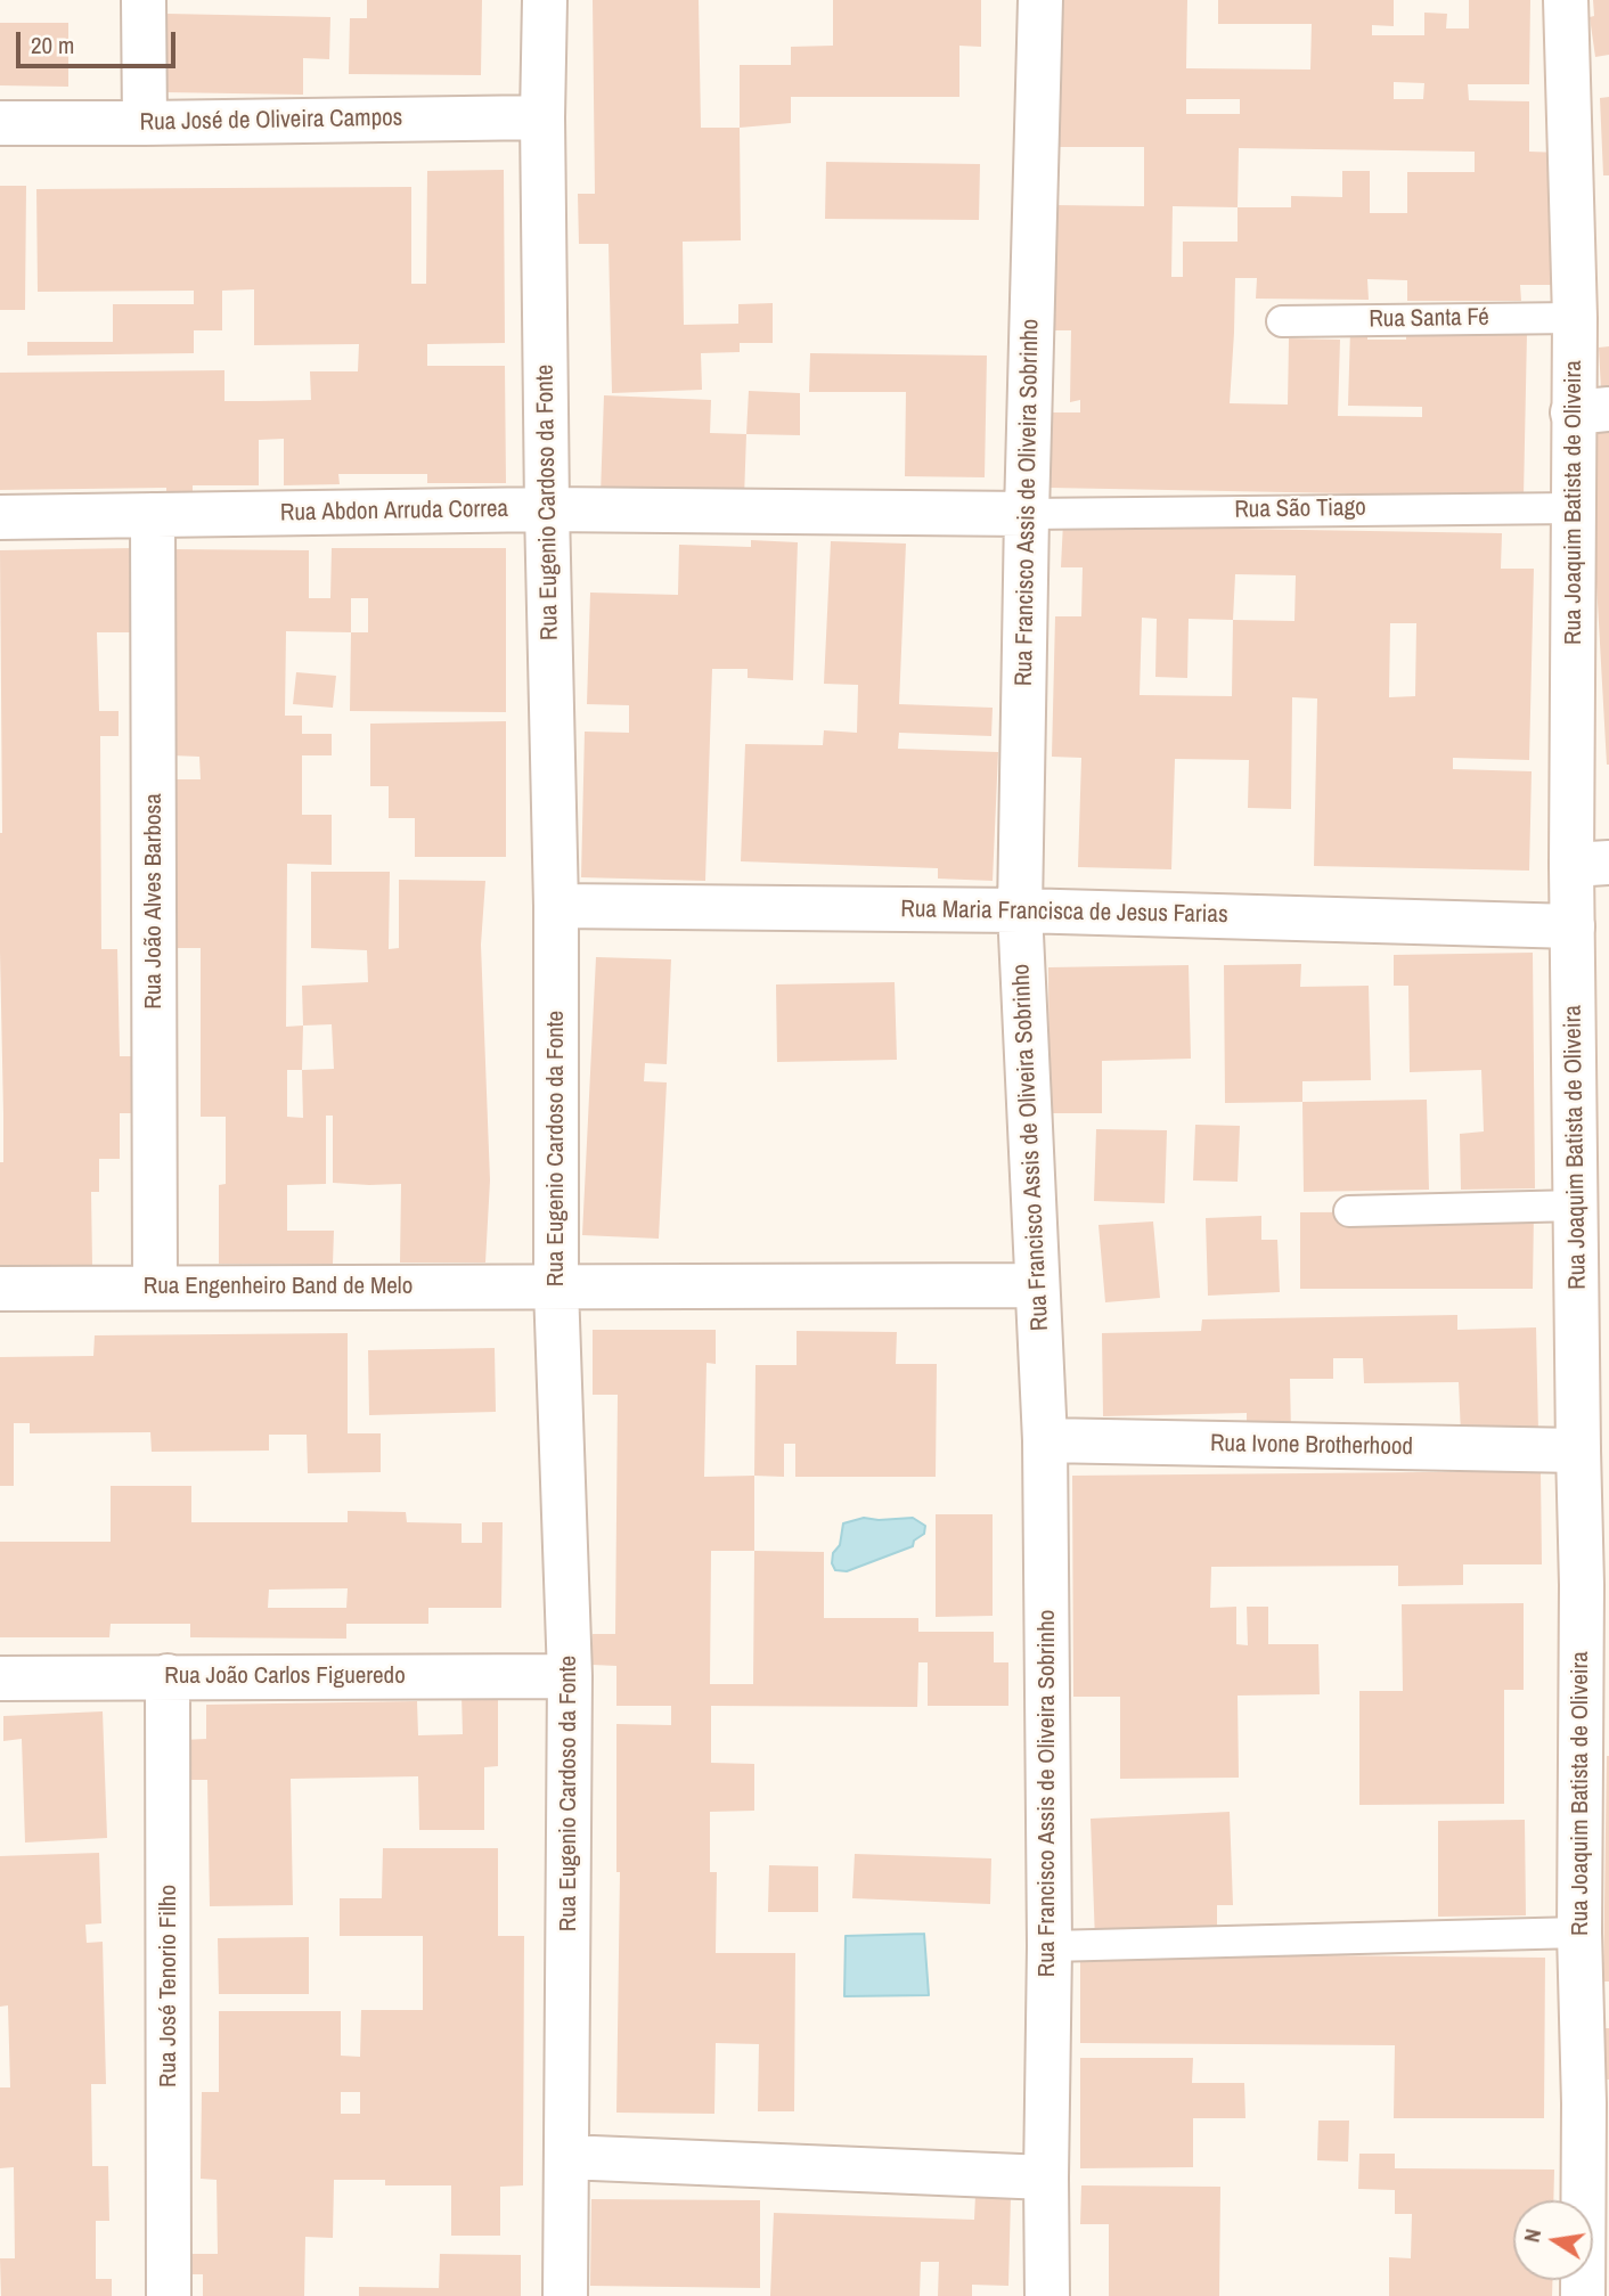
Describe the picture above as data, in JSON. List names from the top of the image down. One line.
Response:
{"streets":{"street":["Rua José de Oliveira Campos","Rua Eugenio Cardoso da Fonte","Rua Francisco Assis de Oliveira Sobrinho","Rua Joaquim Batista de Oliveira","Rua Abdon Arruda Correa","Rua João Alves Barbosa","Rua Maria Francisca de Jesus Farias","Rua Engenheiro Band de Melo","Rua Ivone Brotherhood","Rua João Carlos Figueredo","Rua José Tenorio Filho"],"lane":["Rua Santa Fé","Rua São Tiago"]},"crossings":[["Rua José de Oliveira Campos","Rua Eugenio Cardoso da Fonte"],["Rua Santa Fé","Rua Joaquim Batista de Oliveira"],["Rua Eugenio Cardoso da Fonte","Rua Abdon Arruda Correa"],["Rua Eugenio Cardoso da Fonte","Rua Maria Francisca de Jesus Farias"],["Rua Eugenio Cardoso da Fonte","Rua Engenheiro Band de Melo"],["Rua Eugenio Cardoso da Fonte","Rua João Carlos Figueredo"],["Rua Francisco Assis de Oliveira Sobrinho","Rua São Tiago"],["Rua Francisco Assis de Oliveira Sobrinho","Rua Abdon Arruda Correa"],["Rua Francisco Assis de Oliveira Sobrinho","Rua Maria Francisca de Jesus Farias"],["Rua Francisco Assis de Oliveira Sobrinho","Rua Engenheiro Band de Melo"],["Rua Francisco Assis de Oliveira Sobrinho","Rua Ivone Brotherhood"],["Rua Joaquim Batista de Oliveira","Rua São Tiago"],["Rua Joaquim Batista de Oliveira","Rua Maria Francisca de Jesus Farias"],["Rua Joaquim Batista de Oliveira","Rua Ivone Brotherhood"],["Rua São Tiago","Rua Abdon Arruda Correa"],["Rua Abdon Arruda Correa","Rua João Alves Barbosa"],["Rua João Alves Barbosa","Rua Engenheiro Band de Melo"],["Rua João Carlos Figueredo","Rua José Tenorio Filho"]],"scale_bar":"20 m","north":"left"}
